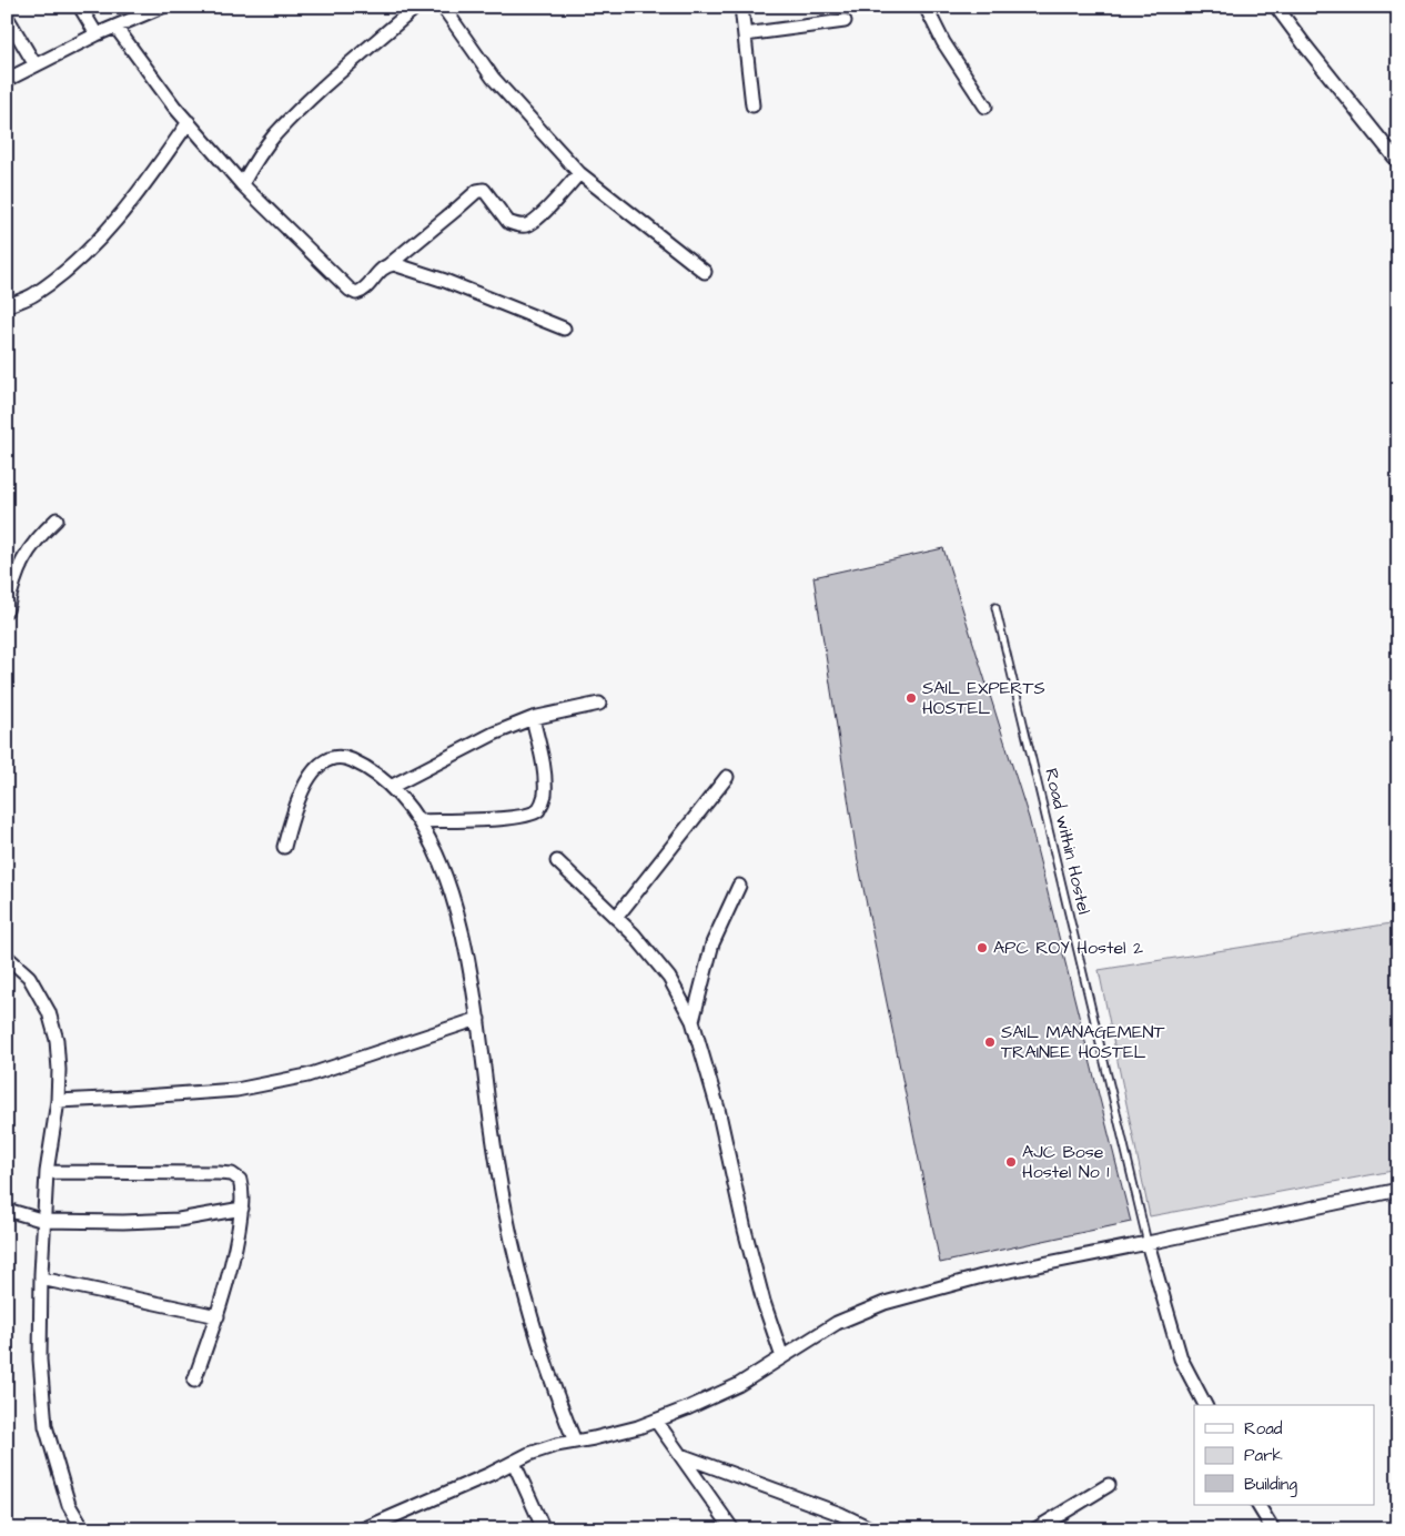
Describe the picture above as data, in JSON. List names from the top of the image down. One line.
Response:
{"streets":{"lane":["Road within Hostel"]},"places":["SAIL EXPERTS HOSTEL","APC ROY Hostel 2","SAIL MANAGEMENT TRAINEE HOSTEL","AJC Bose Hostel No 1"],"legend":["Road","Park","Building"]}
